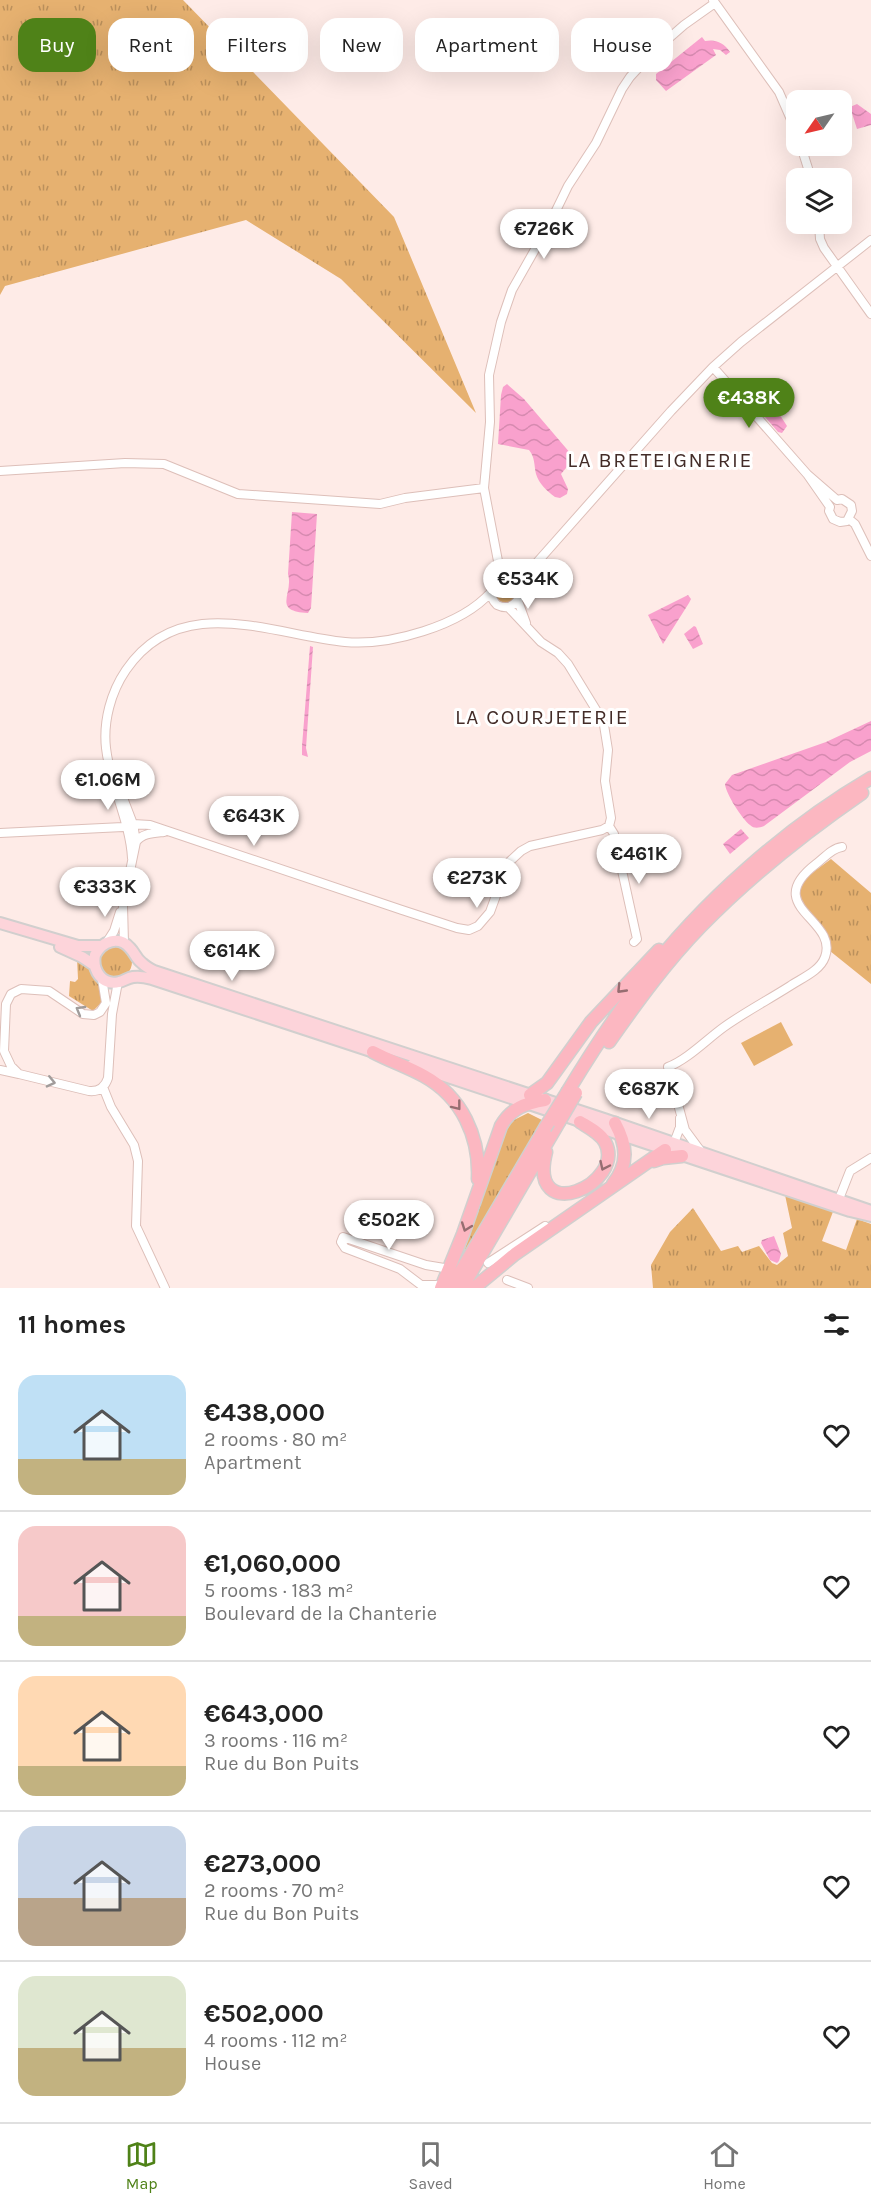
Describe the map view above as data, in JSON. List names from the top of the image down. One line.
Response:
{"districts":["LA BRETEIGNERIE","LA COURJETERIE"],"north":"bottom left","page":{"chip":["Buy","Rent","Filters","New","Apartment","House"],"price":["€726K","€438K","€534K","€1.06M","€643K","€461K","€273K","€333K","€614K","€687K","€502K"],"heading":"11 homes","list":[{"name":"€438,000","note":"2 rooms · 80 m² · Apartment"},{"name":"€1,060,000","note":"5 rooms · 183 m² · Boulevard de la Chanterie"},{"name":"€643,000","note":"3 rooms · 116 m² · Rue du Bon Puits"},{"name":"€273,000","note":"2 rooms · 70 m² · Rue du Bon Puits"},{"name":"€502,000","note":"4 rooms · 112 m² · House"}],"tabs":["Map","Saved","Home"]}}
